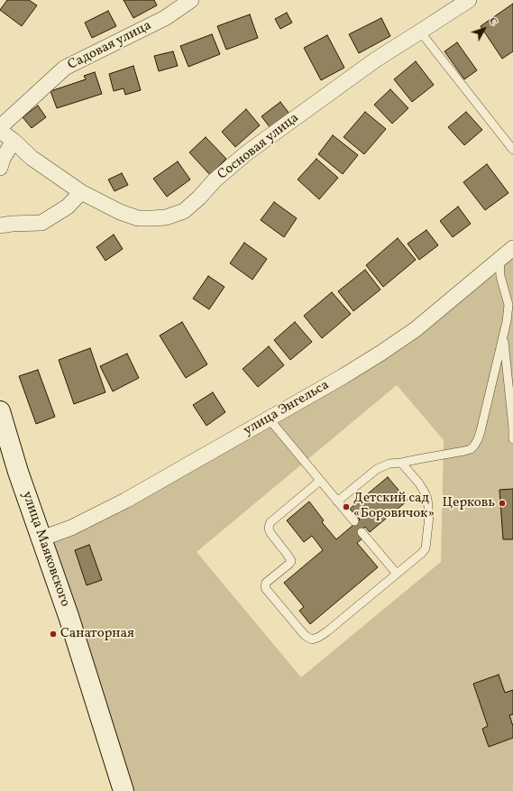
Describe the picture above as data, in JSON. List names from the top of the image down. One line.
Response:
{"streets":{"main road":["улица Маяковского"],"street":["Садовая улица","Сосновая улица","улица Энгельса"]},"crossings":[["улица Энгельса","улица Маяковского"]],"places":["Церковь","Детский сад «Боровичок»","Санаторная"],"north":"top right"}
